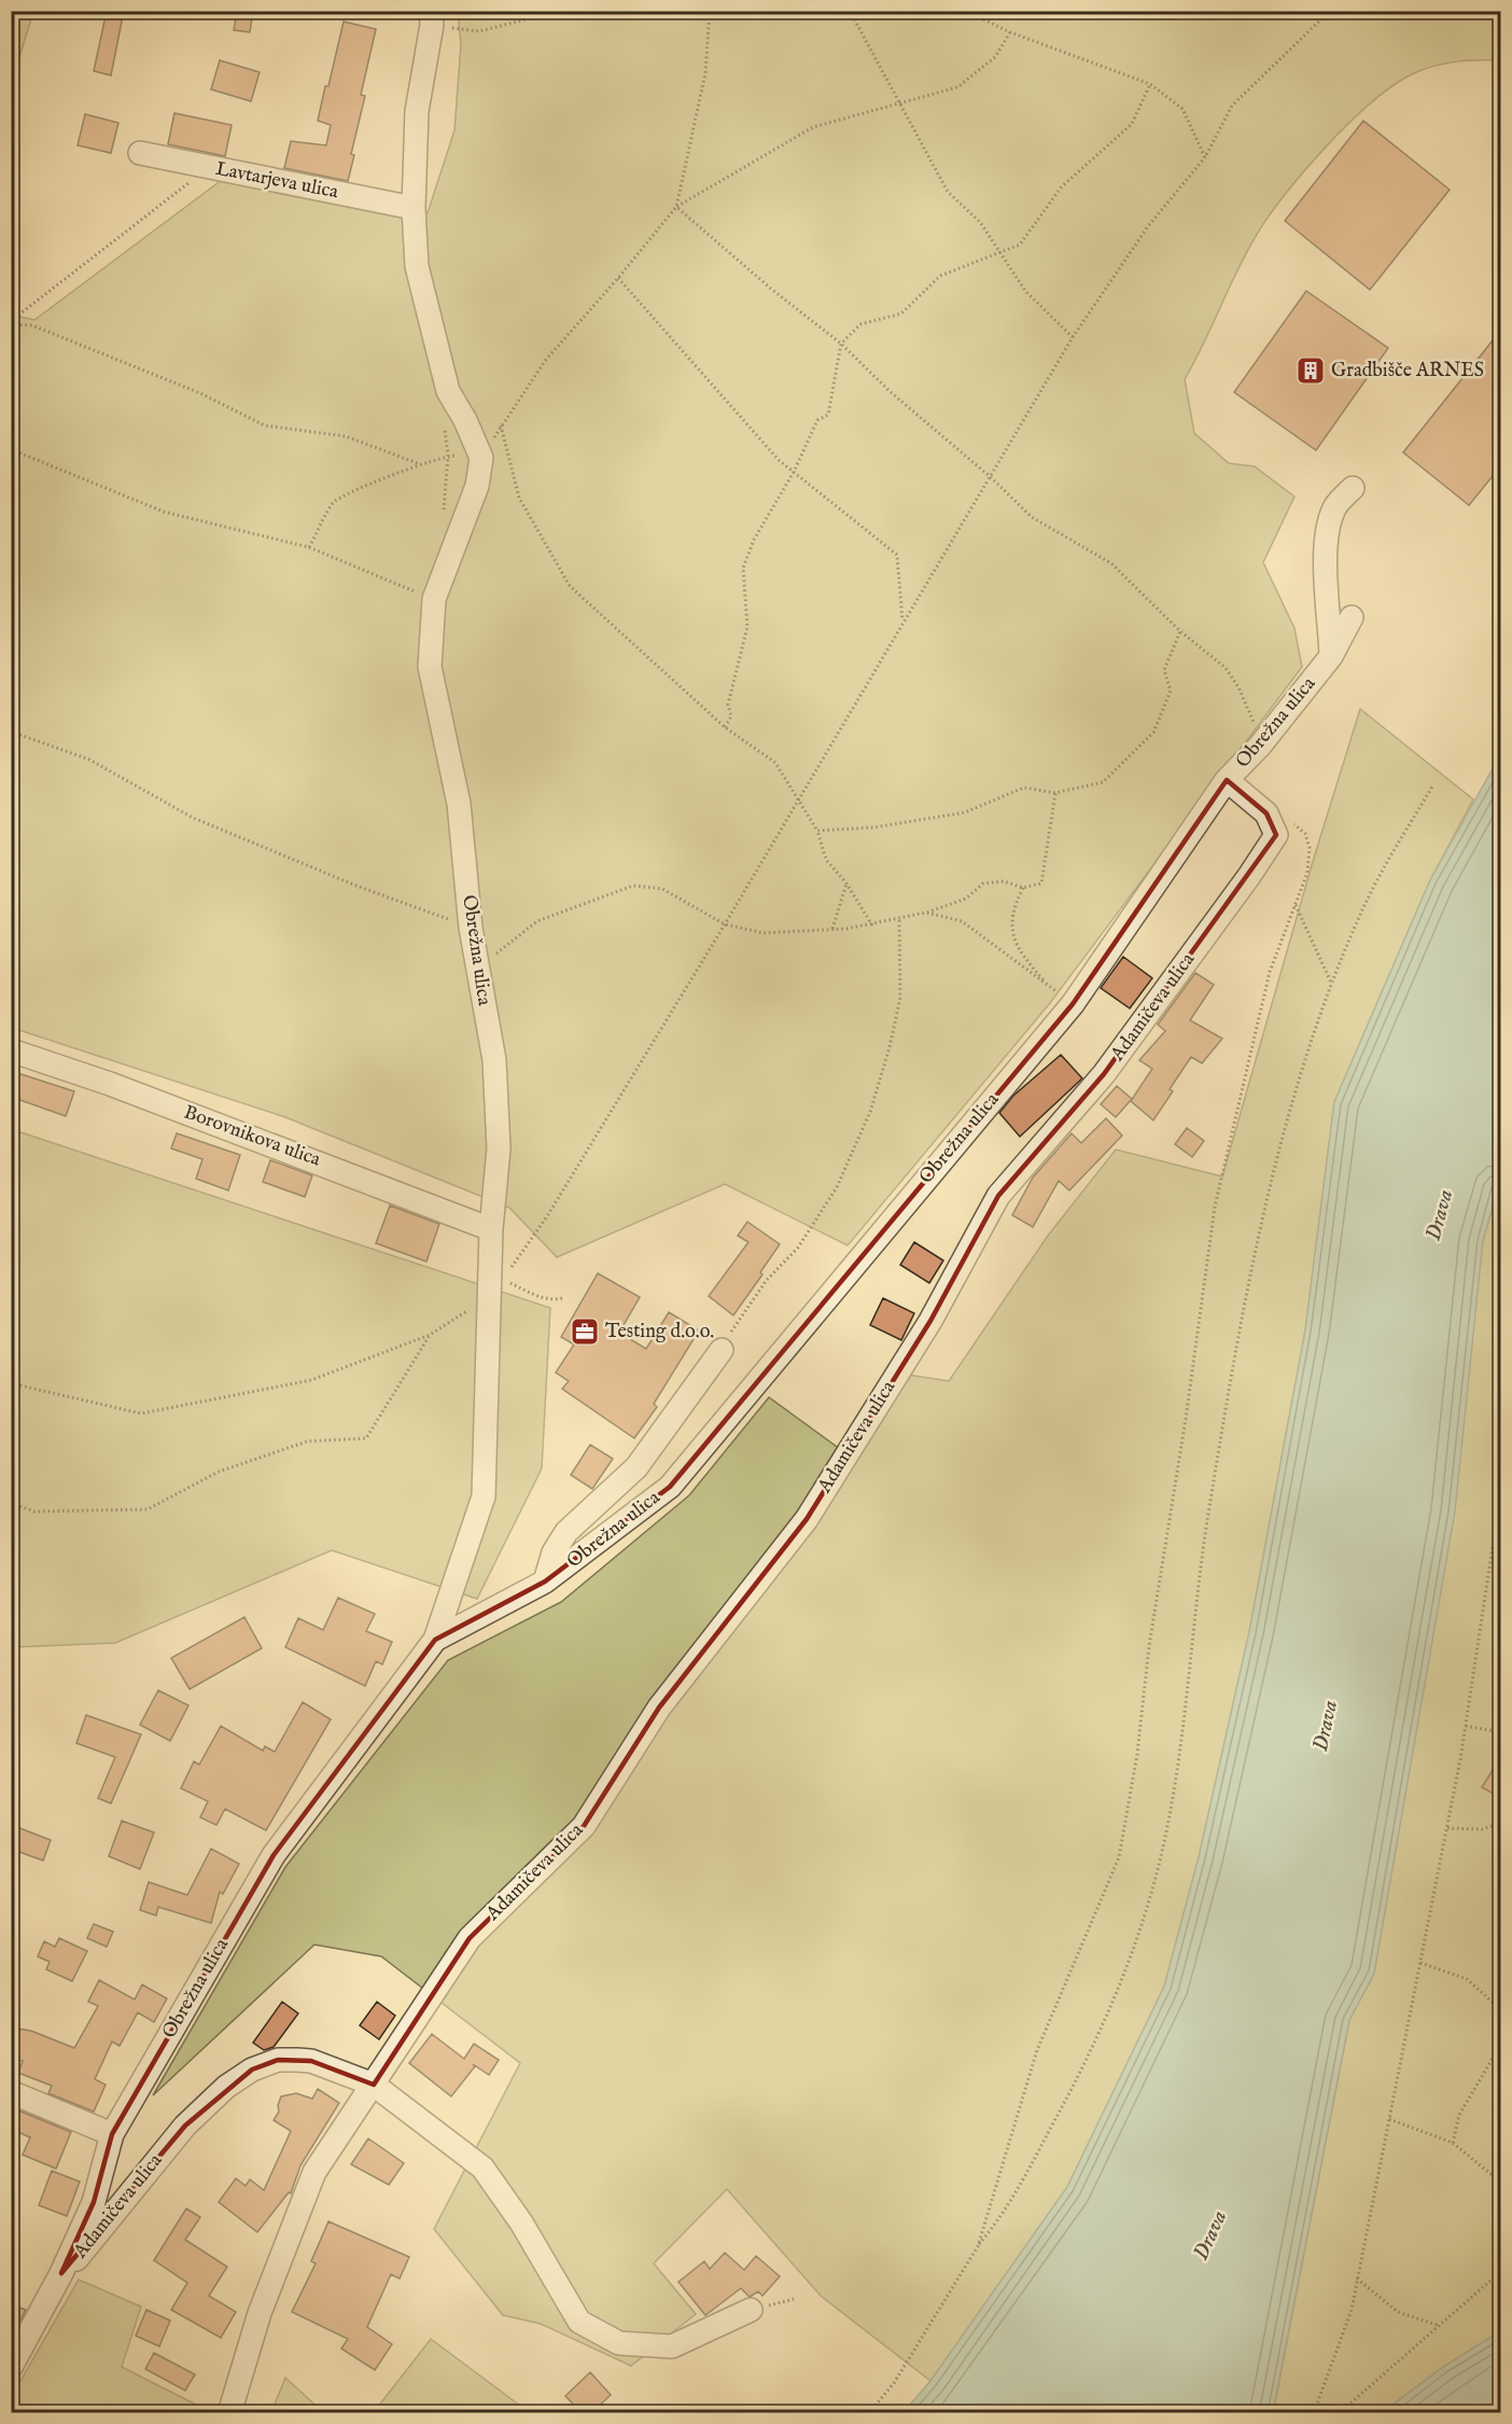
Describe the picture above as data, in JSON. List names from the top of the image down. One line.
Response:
{"streets":{"street":["Lavtarjeva ulica","Obrežna ulica","Adamičeva ulica","Borovnikova ulica"]},"crossings":[["Obrežna ulica","Adamičeva ulica"],["Obrežna ulica","Borovnikova ulica"]],"water":["Drava"],"places":{"building":["Gradbišče ARNES"],"office":["Testing d.o.o."]}}
